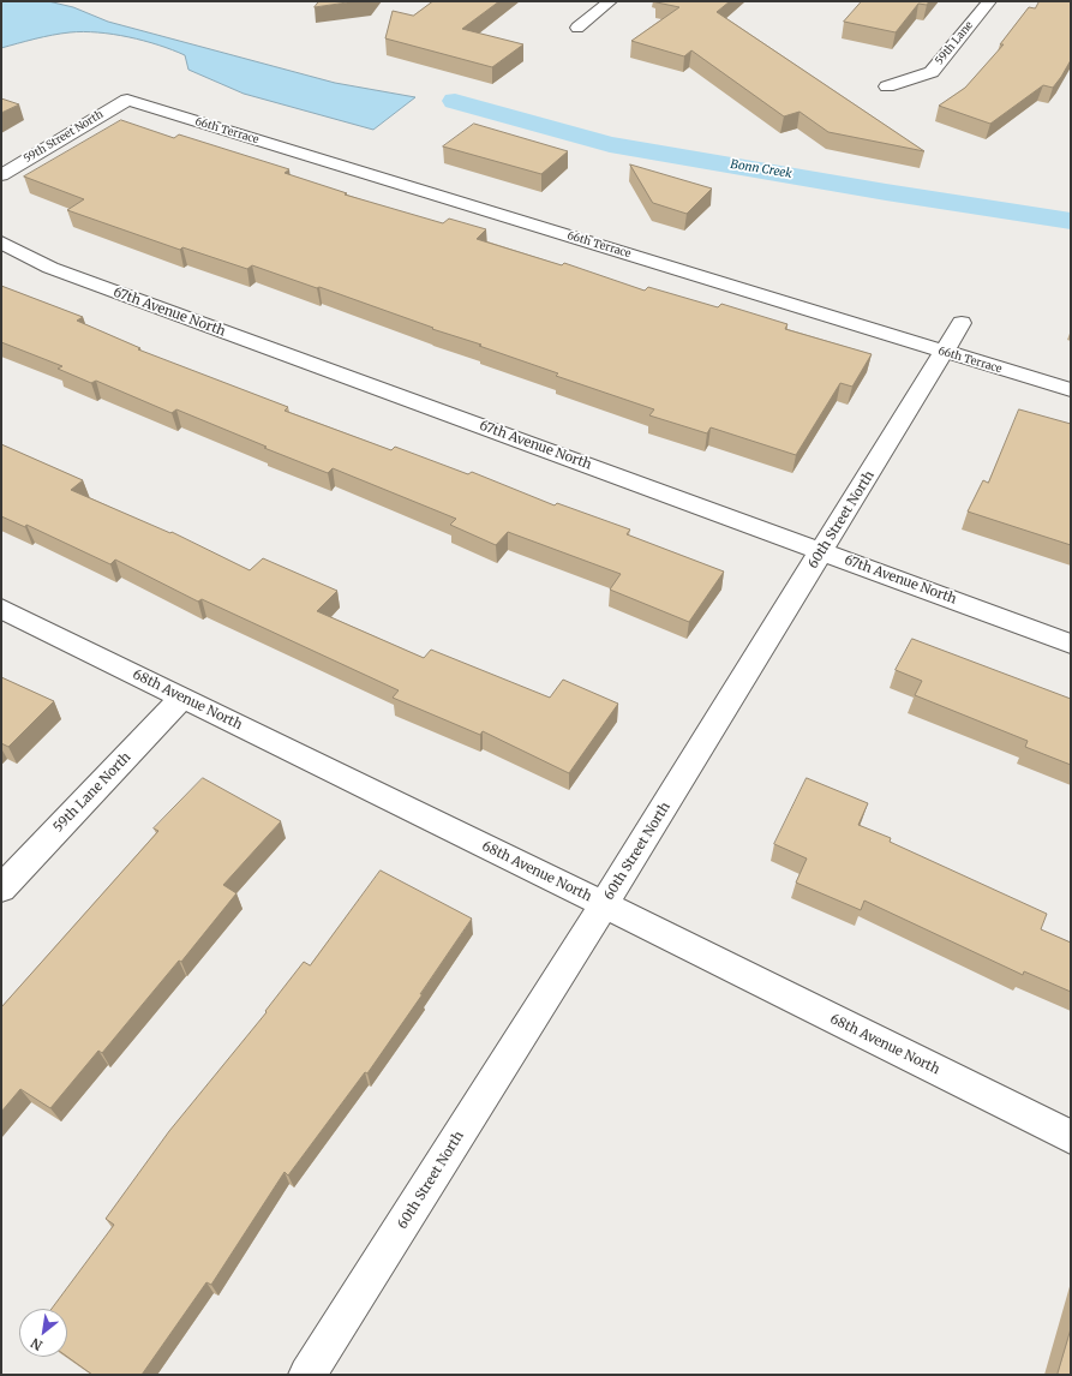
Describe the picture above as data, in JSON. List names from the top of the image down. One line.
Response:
{"streets":{"street":["59th Lane","66th Terrace","59th Street North","67th Avenue North","60th Street North","68th Avenue North","59th Lane North"]},"crossings":[["66th Terrace","59th Street North"],["66th Terrace","60th Street North"],["67th Avenue North","60th Street North"],["60th Street North","68th Avenue North"],["68th Avenue North","59th Lane North"]],"water":["Bonn Creek"],"north":"bottom left"}
